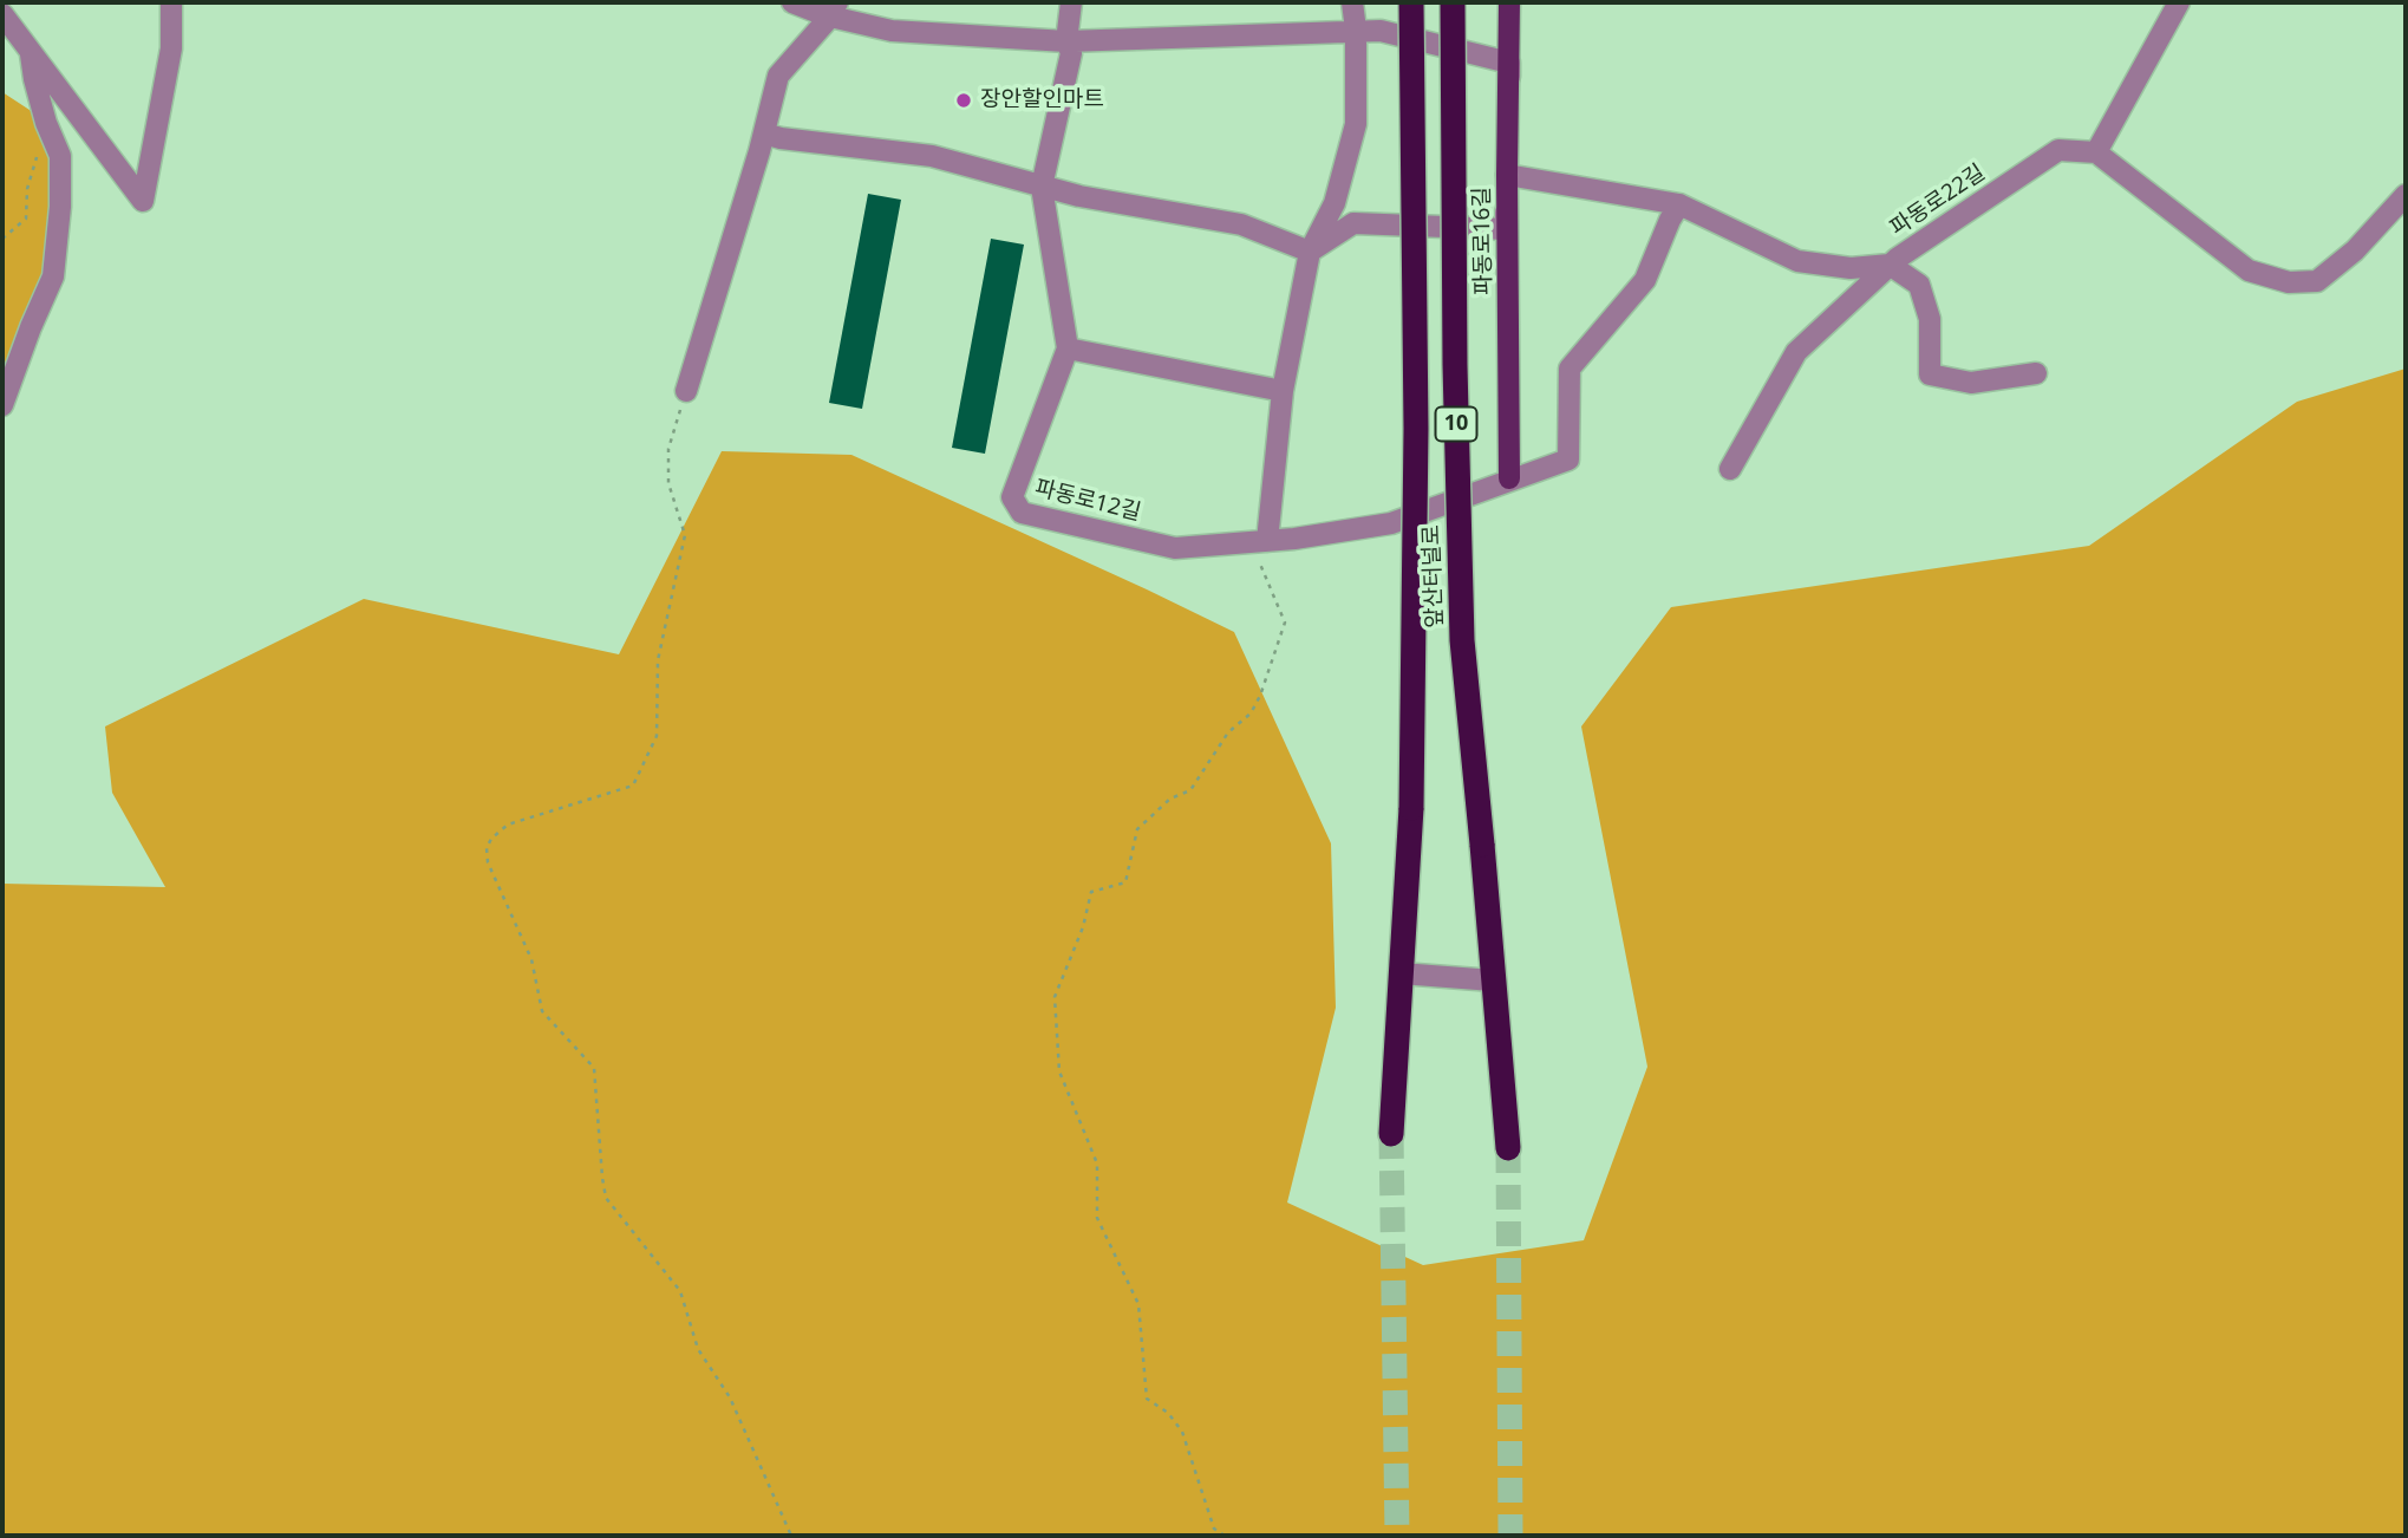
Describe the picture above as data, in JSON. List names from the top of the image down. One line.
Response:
{"streets":{"highway":["10","앞산터널로"],"main road":["파동로16길"],"street":["파동로22길","파동로12길"]},"crossings":[["파동로16길","파동로12길"]],"places":["장안할인마트"]}
